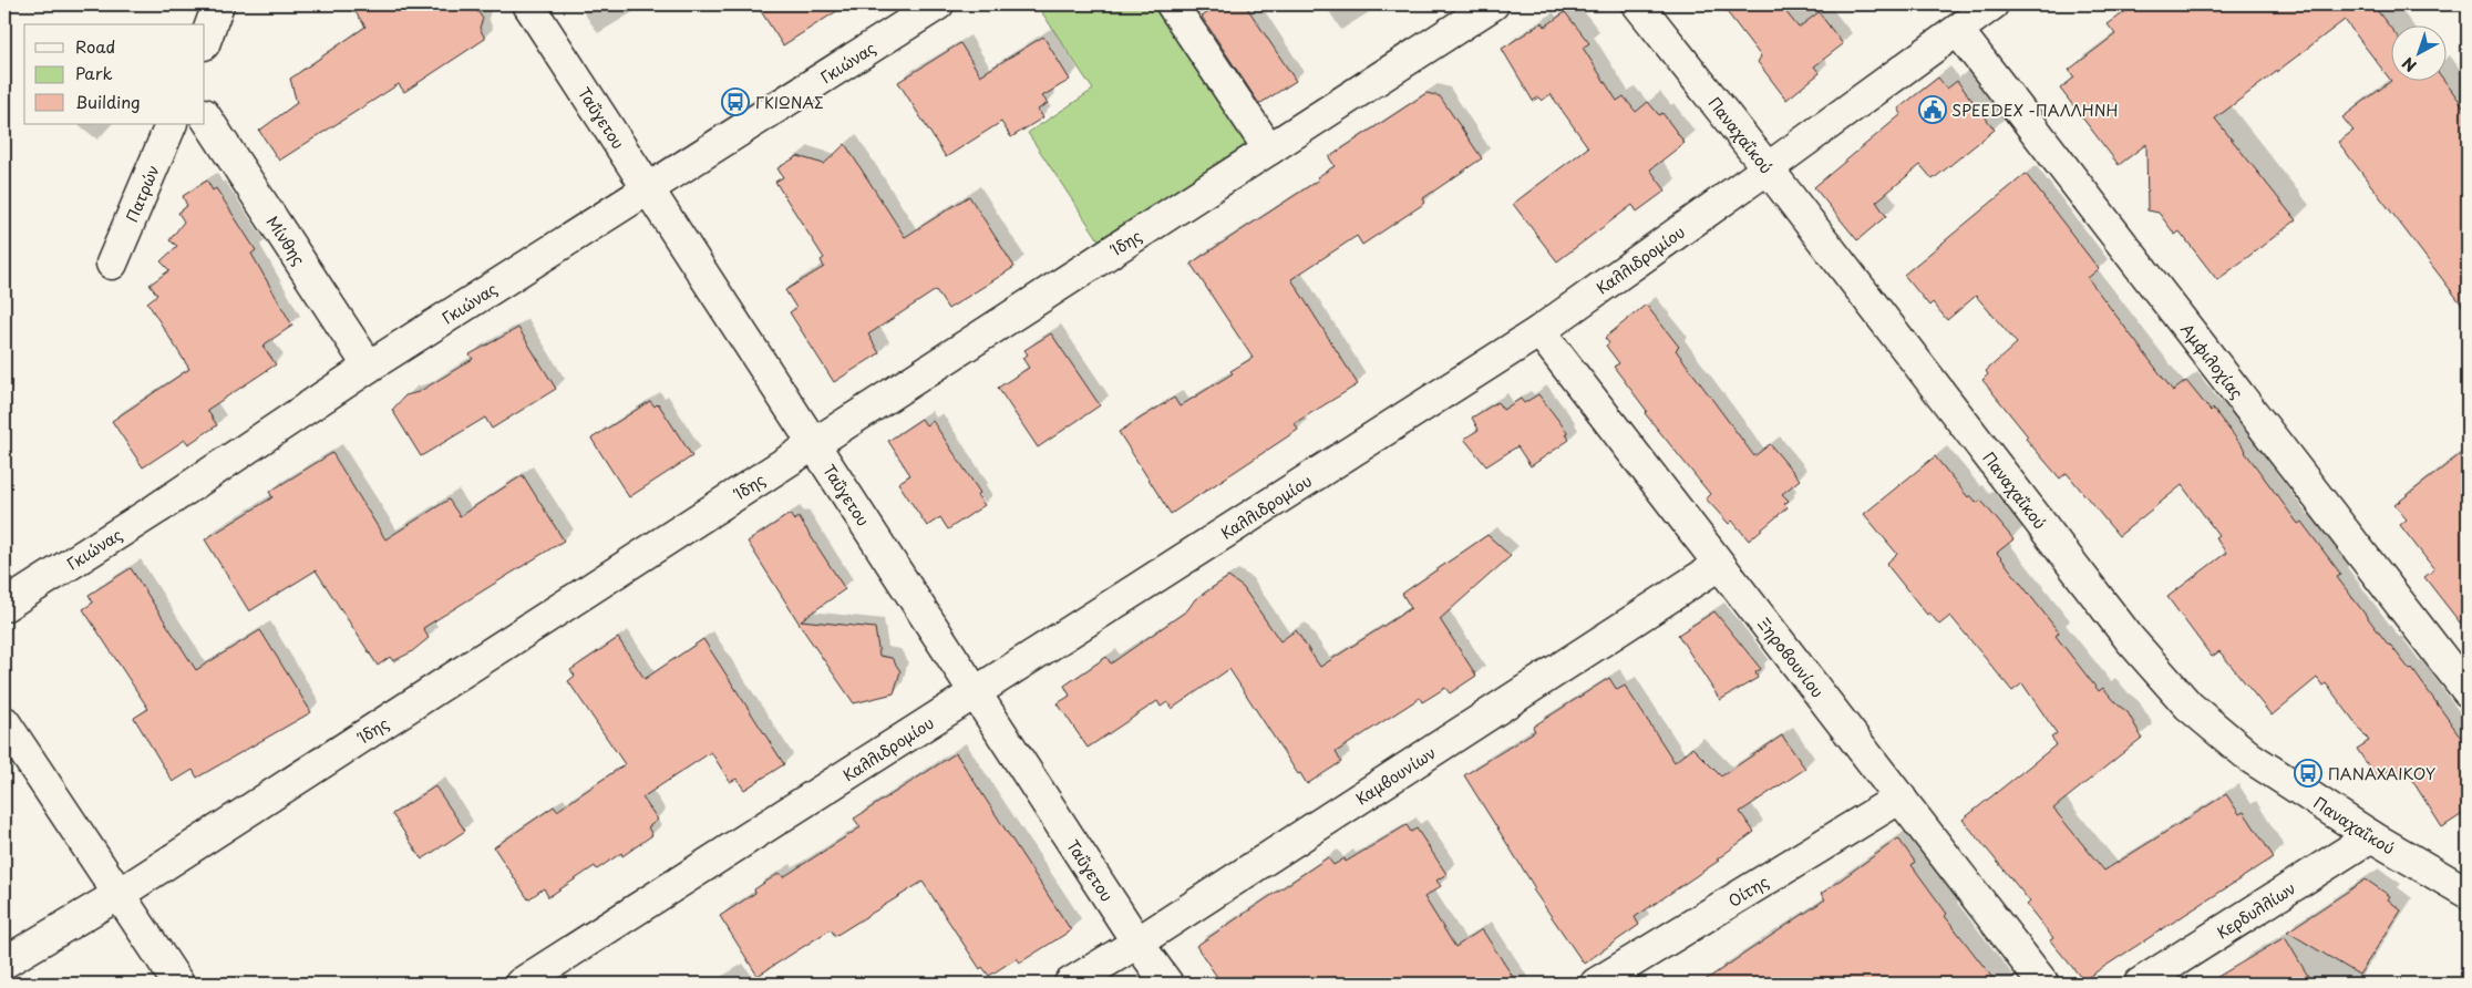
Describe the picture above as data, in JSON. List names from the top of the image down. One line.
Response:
{"streets":{"street":["Γκιώνας","Ταΰγετου","Παναχαΐκού","Πατρών","Μίνθης","Ίδης","Καλλιδρομίου","Αμφιλοχίας","Ξηροβουνίου","Καμβουνίων","Οίτης","Κερδυλλίων"]},"crossings":[["Γκιώνας","Ταΰγετου"],["Γκιώνας","Μίνθης"],["Ταΰγετου","Ίδης"],["Ταΰγετου","Καλλιδρομίου"],["Ταΰγετου","Καμβουνίων"],["Παναχαΐκού","Καλλιδρομίου"],["Παναχαΐκού","Κερδυλλίων"],["Καλλιδρομίου","Αμφιλοχίας"],["Καλλιδρομίου","Ξηροβουνίου"],["Ξηροβουνίου","Καμβουνίων"],["Ξηροβουνίου","Οίτης"]],"places":{"bus stop":["ΓΚΙΩΝΑΣ","ΠΑΝΑΧΑΙΚΟΥ"],"public building":["SPEEDEX -ΠΑΛΛΗΝΗ"]},"legend":["Road","Park","Building"],"north":"bottom left"}
